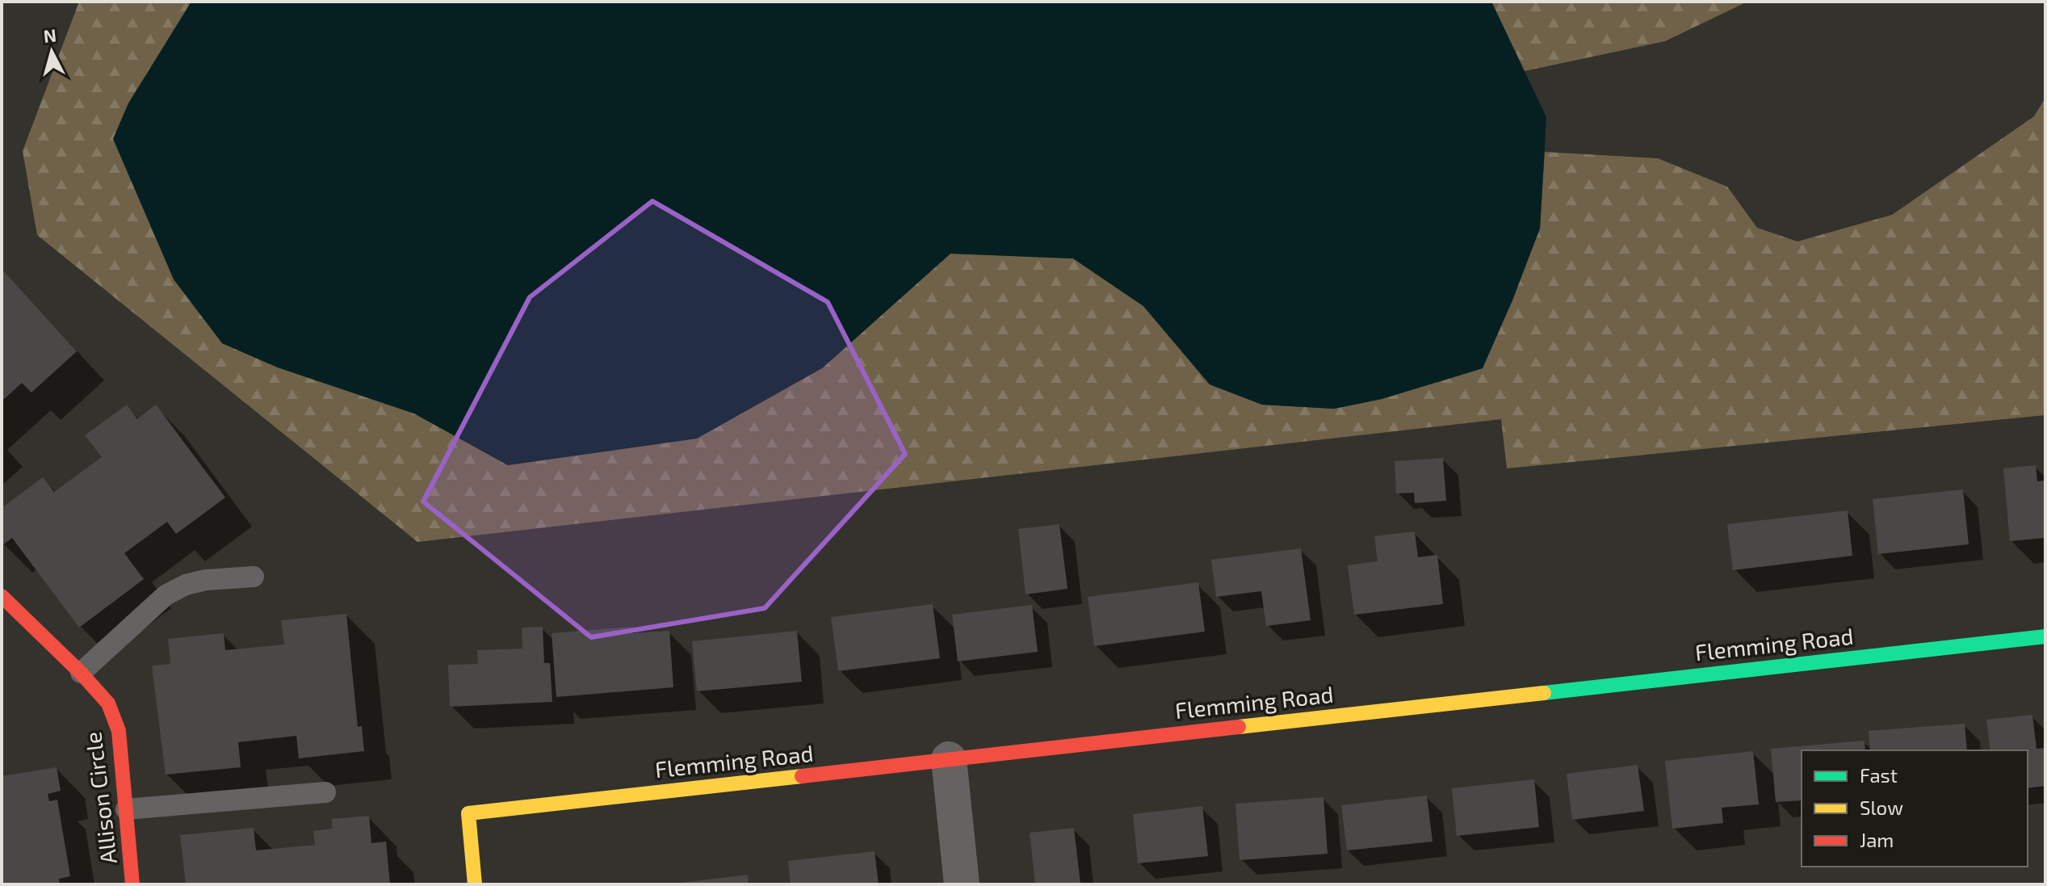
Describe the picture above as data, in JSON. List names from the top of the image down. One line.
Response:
{"streets":{"street":["Flemming Road","Allison Circle"]},"legend":["Fast","Slow","Jam"],"north":"top"}
